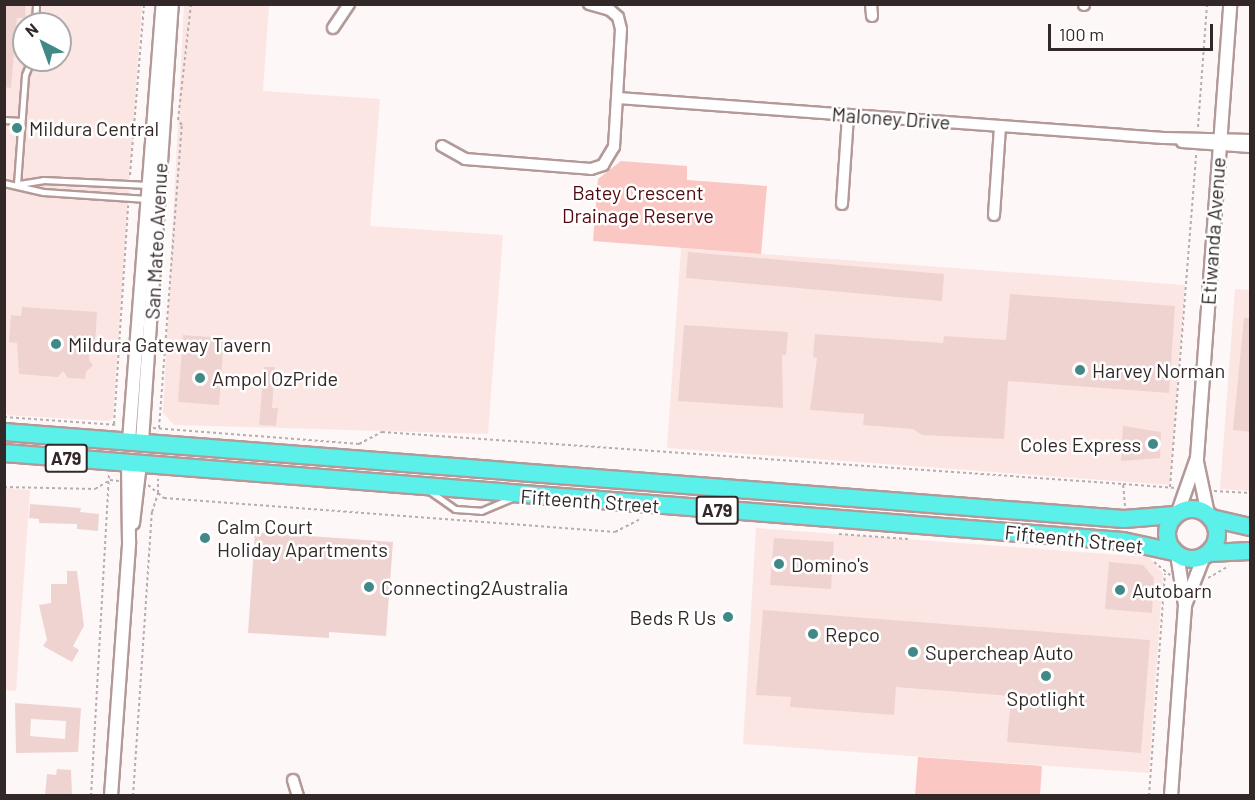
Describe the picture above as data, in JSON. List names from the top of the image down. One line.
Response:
{"streets":{"highway":["A79","Fifteenth Street"],"street":["Maloney Drive","Etiwanda Avenue","San Mateo Avenue"]},"crossings":[["Maloney Drive","Etiwanda Avenue"],["Etiwanda Avenue","A79"],["Etiwanda Avenue","Fifteenth Street"],["San Mateo Avenue","Fifteenth Street"],["A79","Fifteenth Street"]],"parks":["Batey Crescent Drainage Reserve"],"places":["Mildura Central","Mildura Gateway Tavern","Harvey Norman","Ampol OzPride","Coles Express","Calm Court Holiday Apartments","Domino's","Connecting2Australia","Autobarn","Beds R Us","Repco","Supercheap Auto","Spotlight"],"scale_bar":"100 m","north":"top left"}
